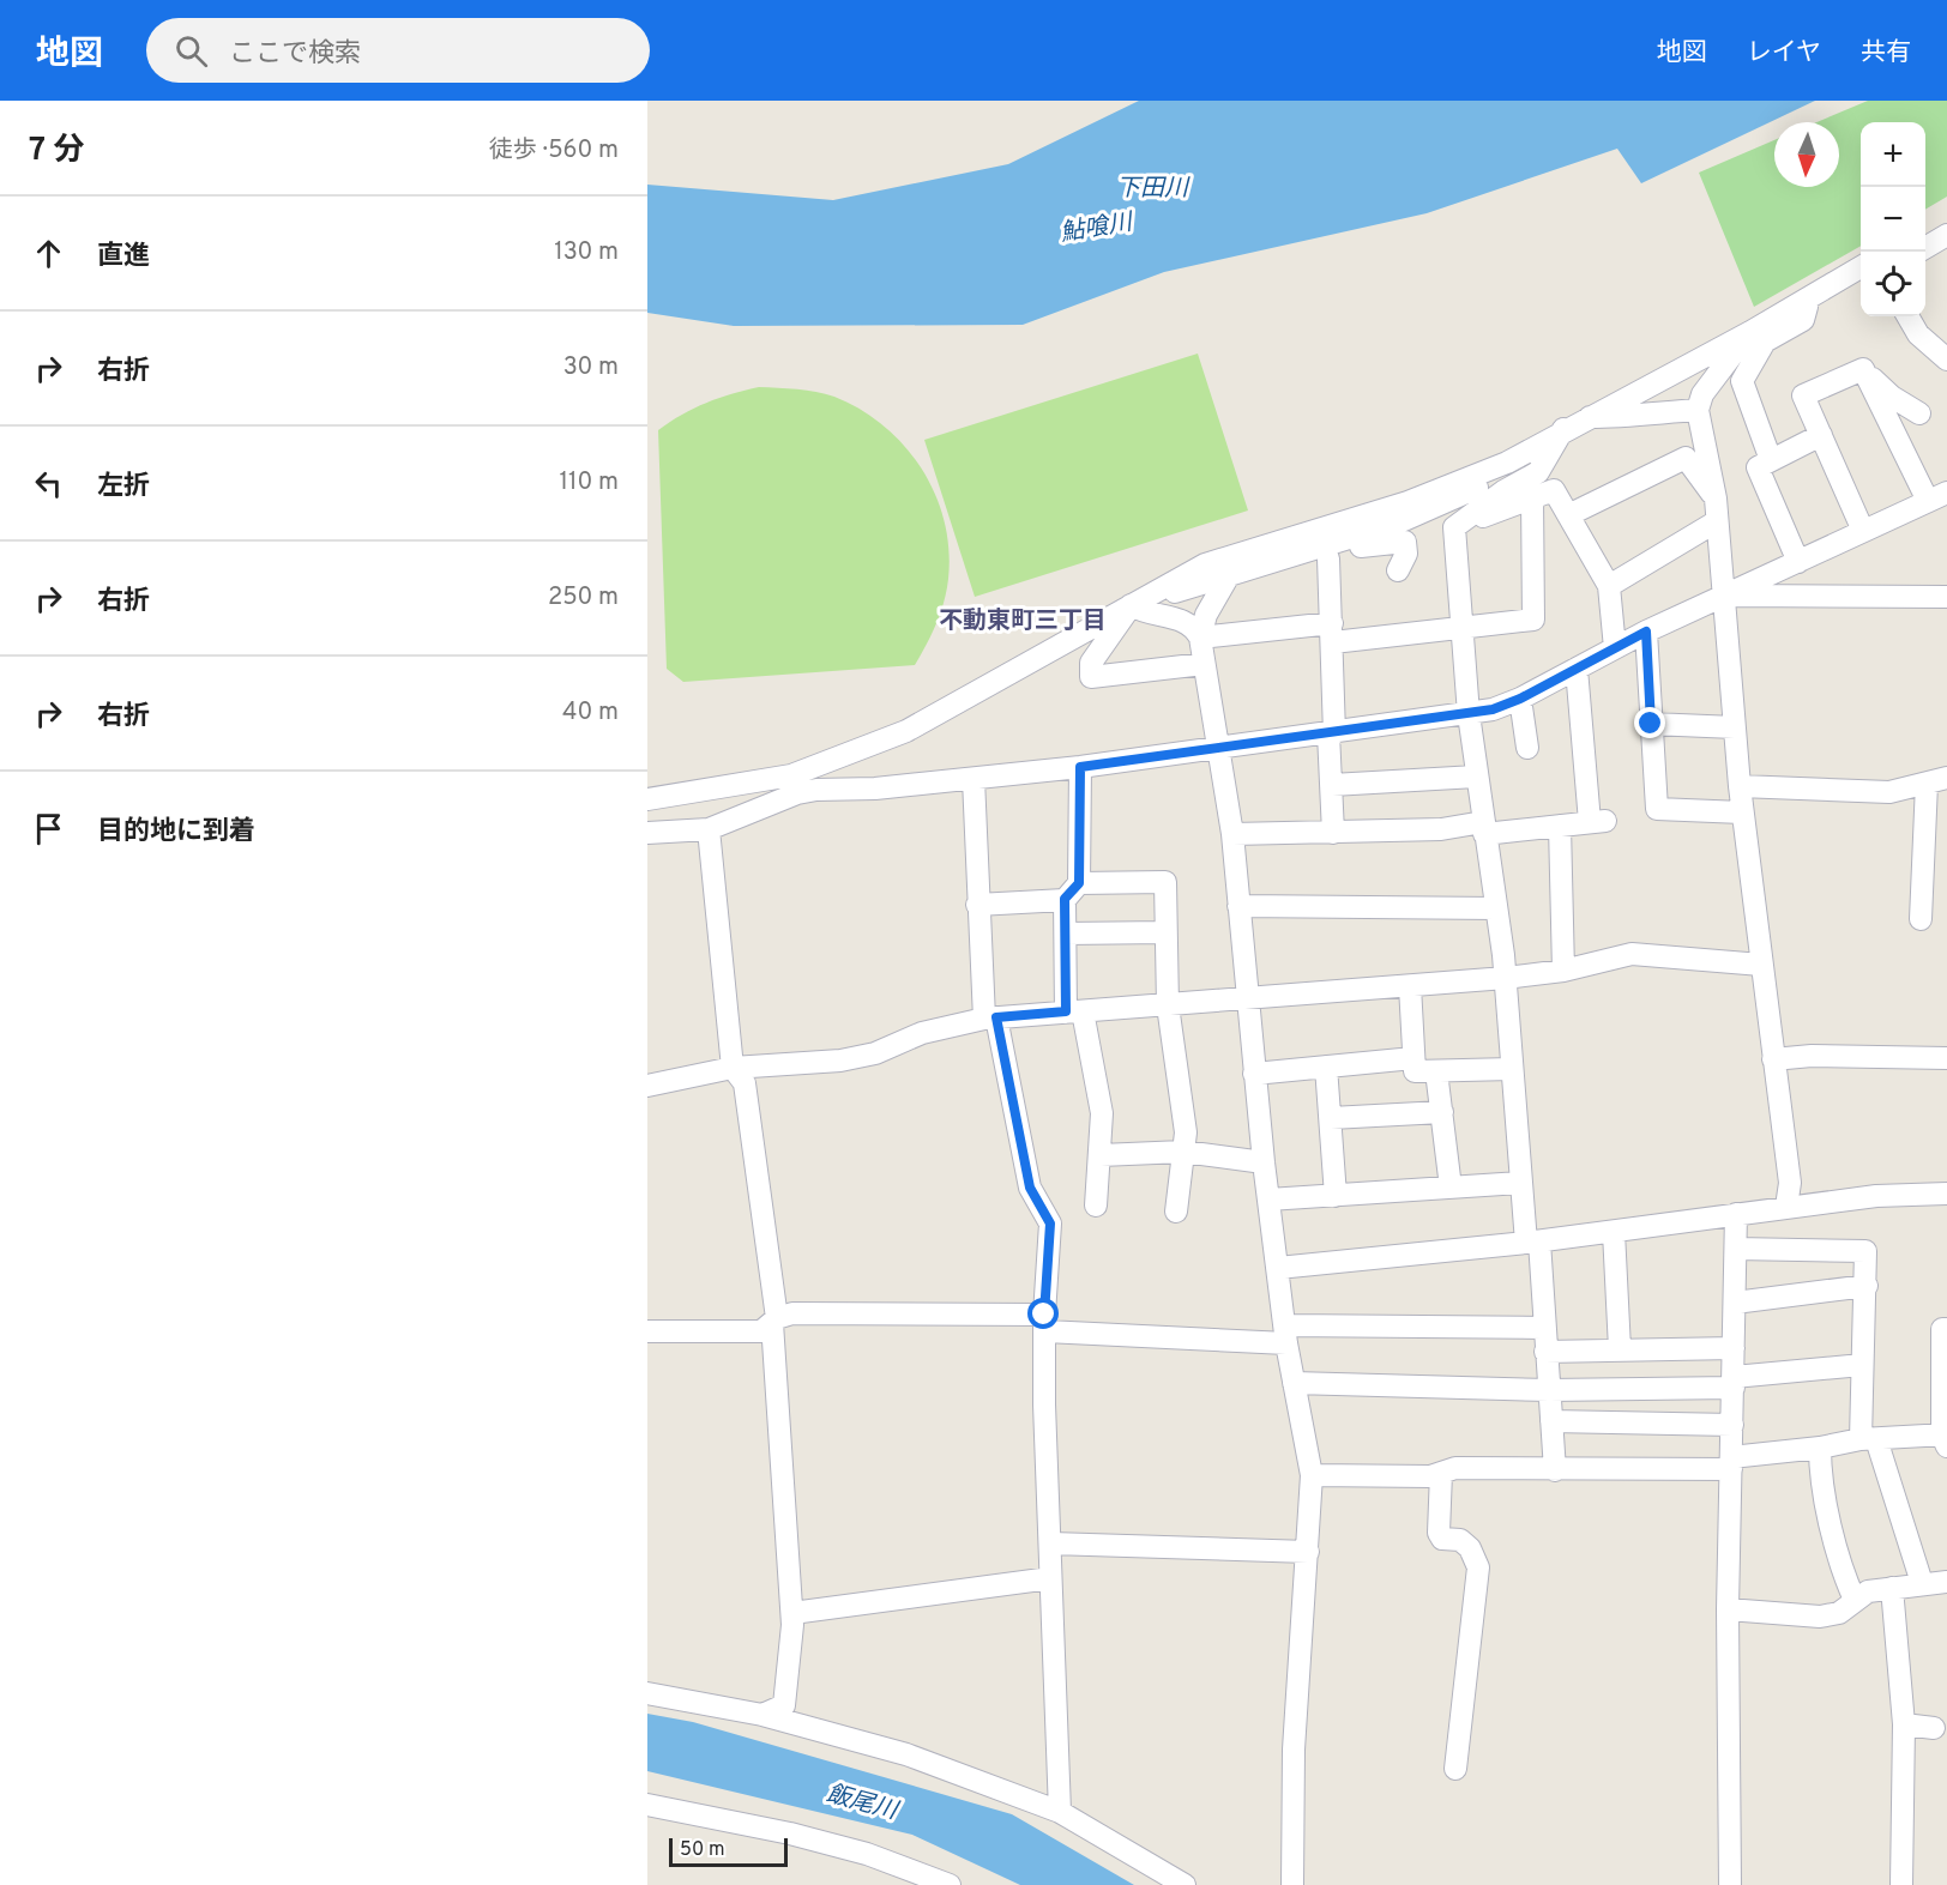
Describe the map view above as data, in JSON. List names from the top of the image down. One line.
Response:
{"districts":["不動東町三丁目"],"water":["下田川","鮎喰川","飯尾川"],"scale_bar":"50 m","north":"bottom","page":{"header":"地図","search":"ここで検索","nav":["地図","レイヤ","共有"],"heading":["7 分","徒歩 · 560 m"],"map_buttons":["+","−"],"list":[["直進","130 m"],["右折","30 m"],["左折","110 m"],["右折","250 m"],["右折","40 m"],"目的地に到着"],"scale":"50 m"}}
